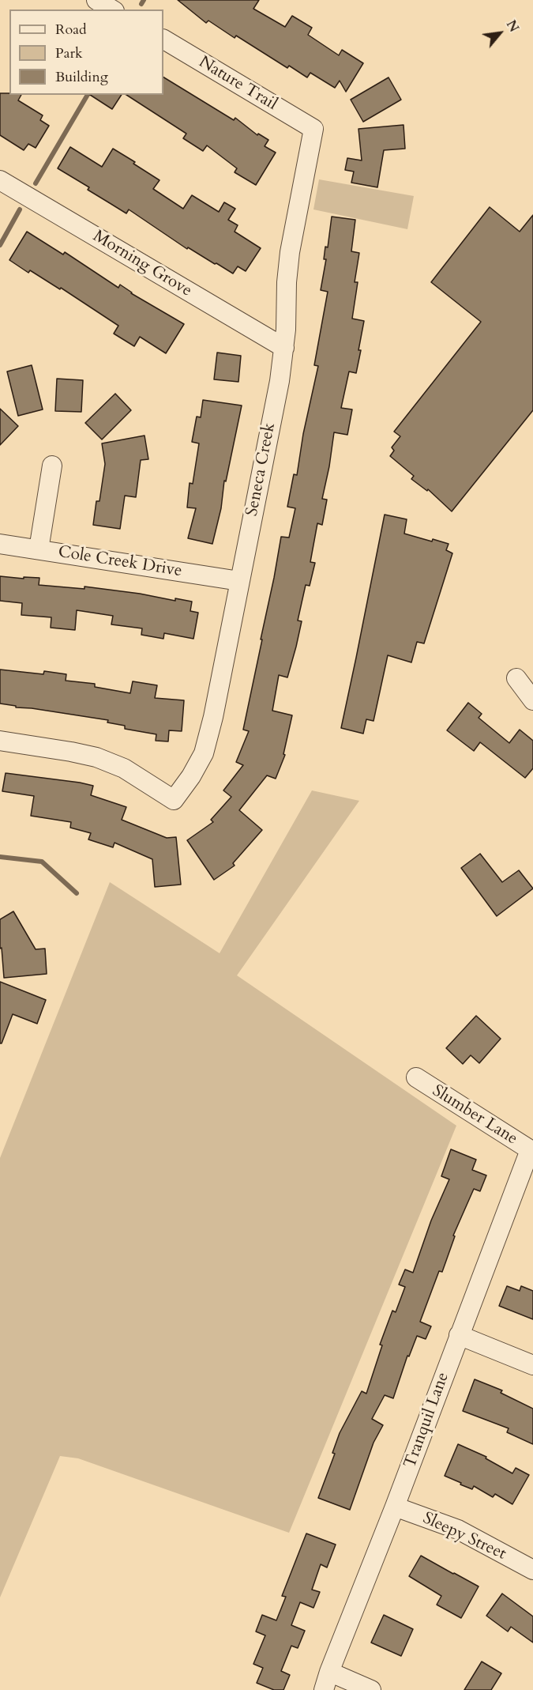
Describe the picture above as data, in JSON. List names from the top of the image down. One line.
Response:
{"streets":{"street":["Nature Trail","Morning Grove","Seneca Creek","Cole Creek Drive","Slumber Lane","Tranquil Lane","Sleepy Street"]},"crossings":[["Nature Trail","Seneca Creek"],["Morning Grove","Seneca Creek"],["Seneca Creek","Cole Creek Drive"],["Slumber Lane","Tranquil Lane"],["Tranquil Lane","Sleepy Street"]],"legend":["Road","Park","Building"],"north":"top right"}
